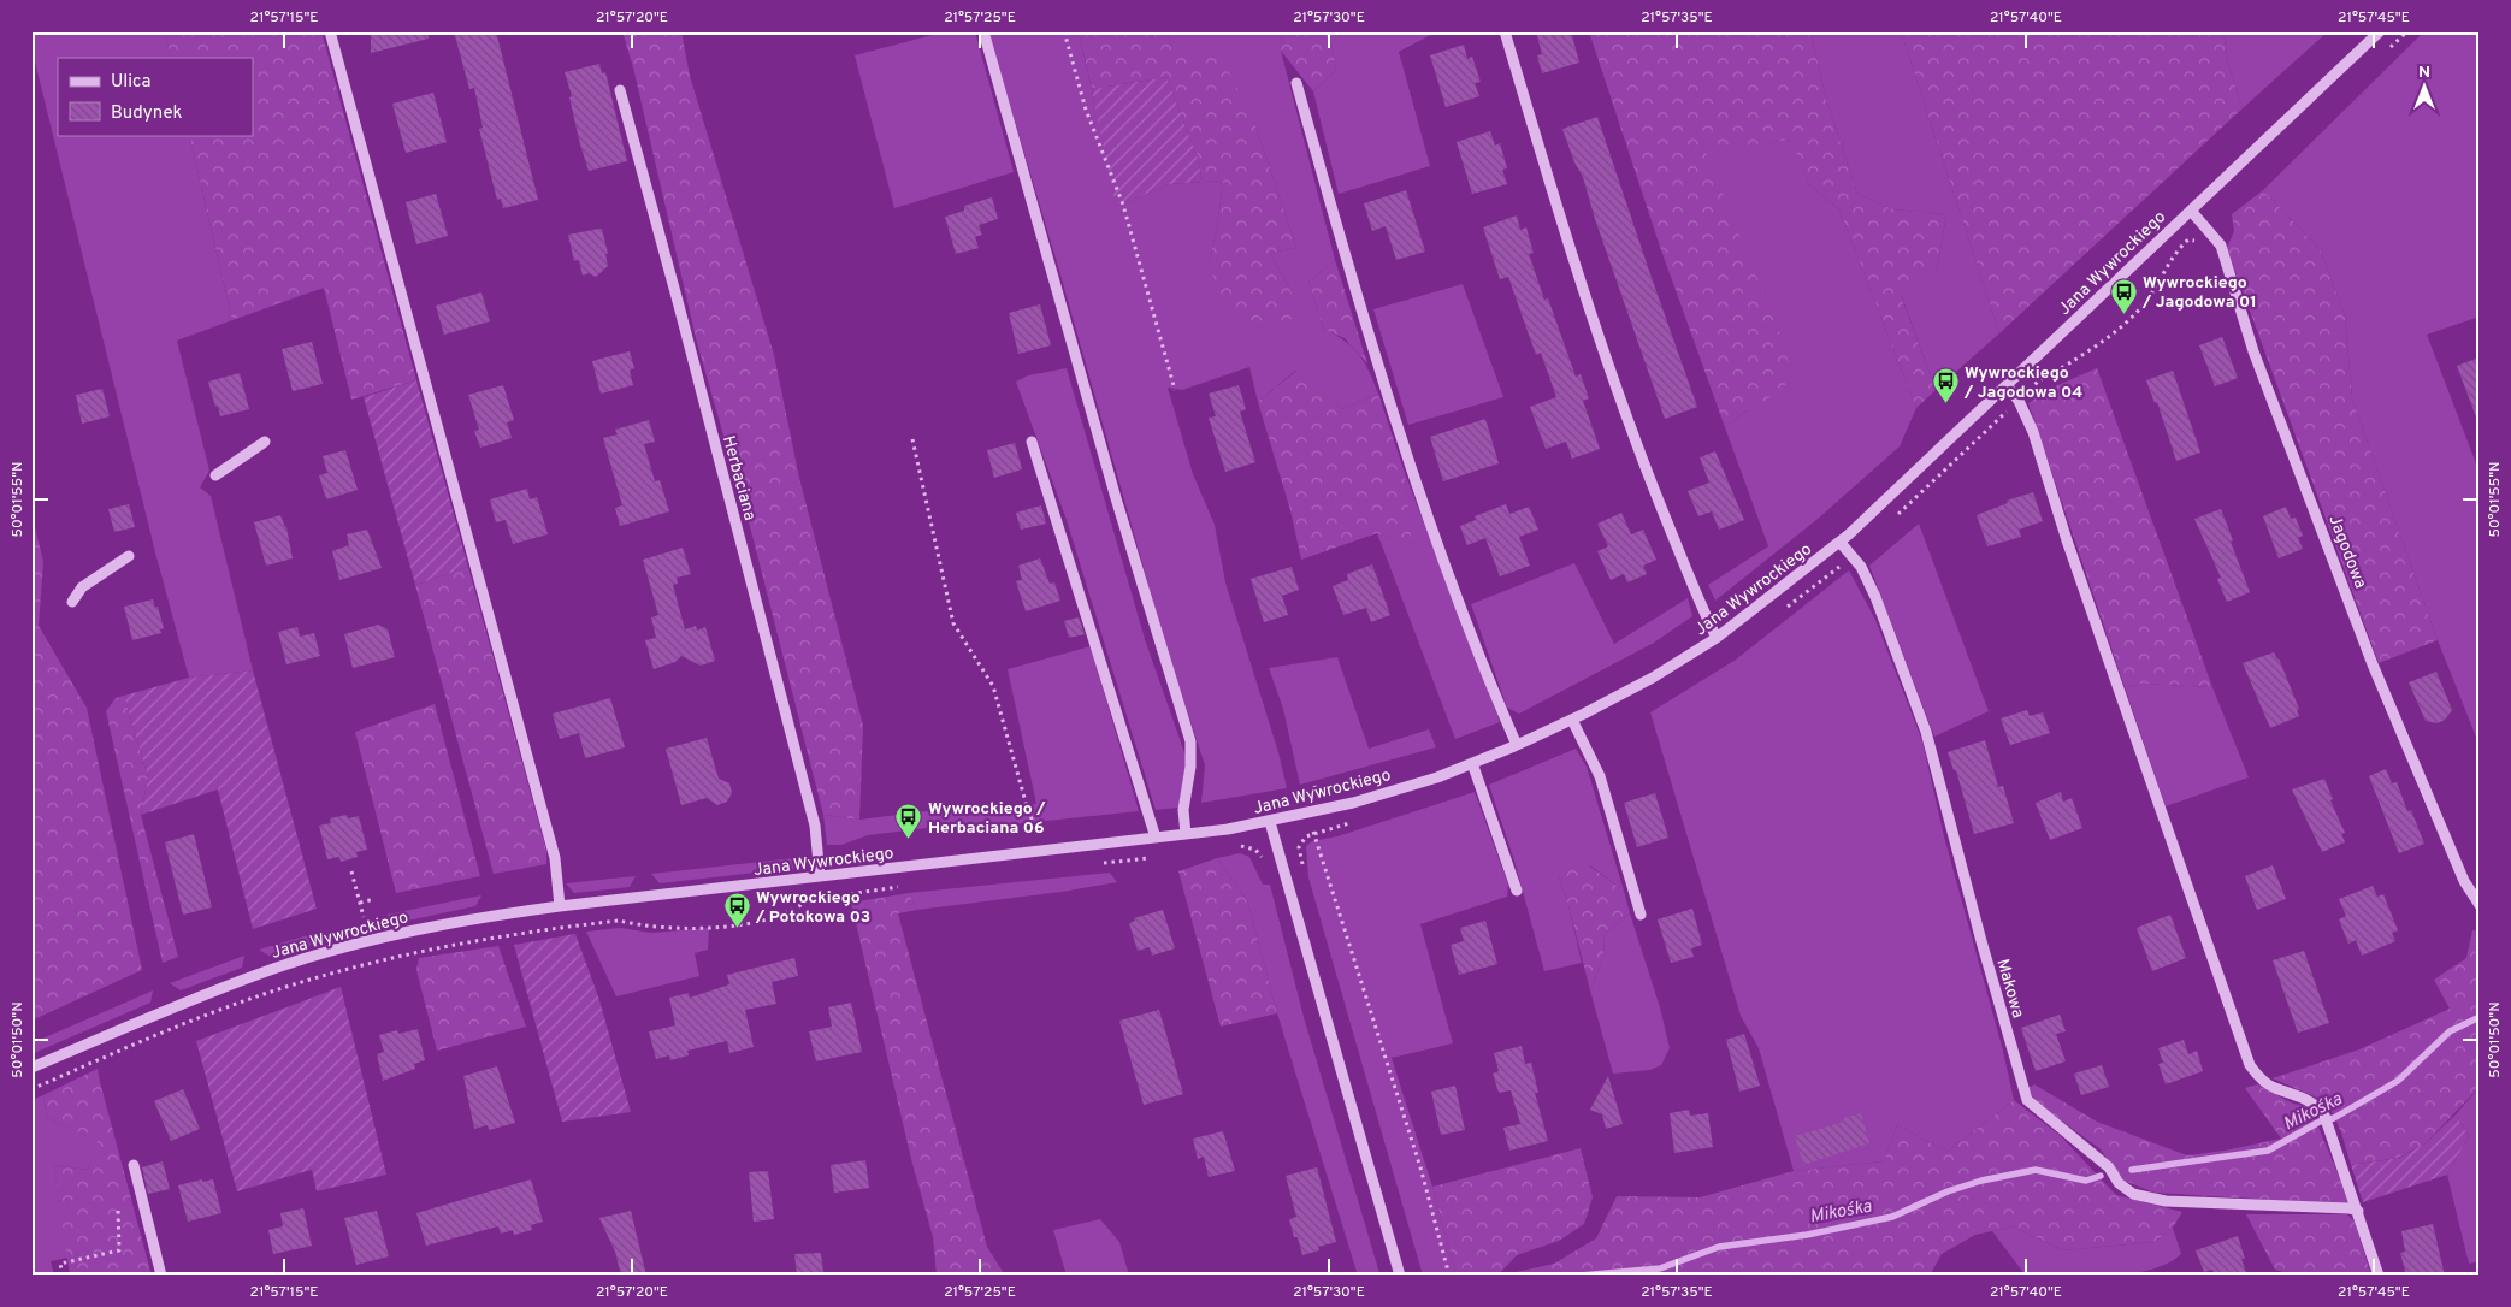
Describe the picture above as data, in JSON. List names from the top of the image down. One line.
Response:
{"streets":{"street":["Jana Wywrockiego","Herbaciana","Jagodowa","Makowa"]},"crossings":[["Jana Wywrockiego","Herbaciana"],["Jana Wywrockiego","Jagodowa"],["Jana Wywrockiego","Makowa"]],"water":["Mikośka"],"places":{"bus stop":["Wywrockiego / Jagodowa 01","Wywrockiego / Jagodowa 04","Wywrockiego / Herbaciana 06","Wywrockiego / Potokowa 03"]},"legend":["Ulica","Budynek"],"north":"top","coordinates":["21°57'15\"E","21°57'20\"E","21°57'25\"E","21°57'30\"E","21°57'35\"E","21°57'40\"E","21°57'45\"E","50°01'55\"N","50°01'50\"N"]}
